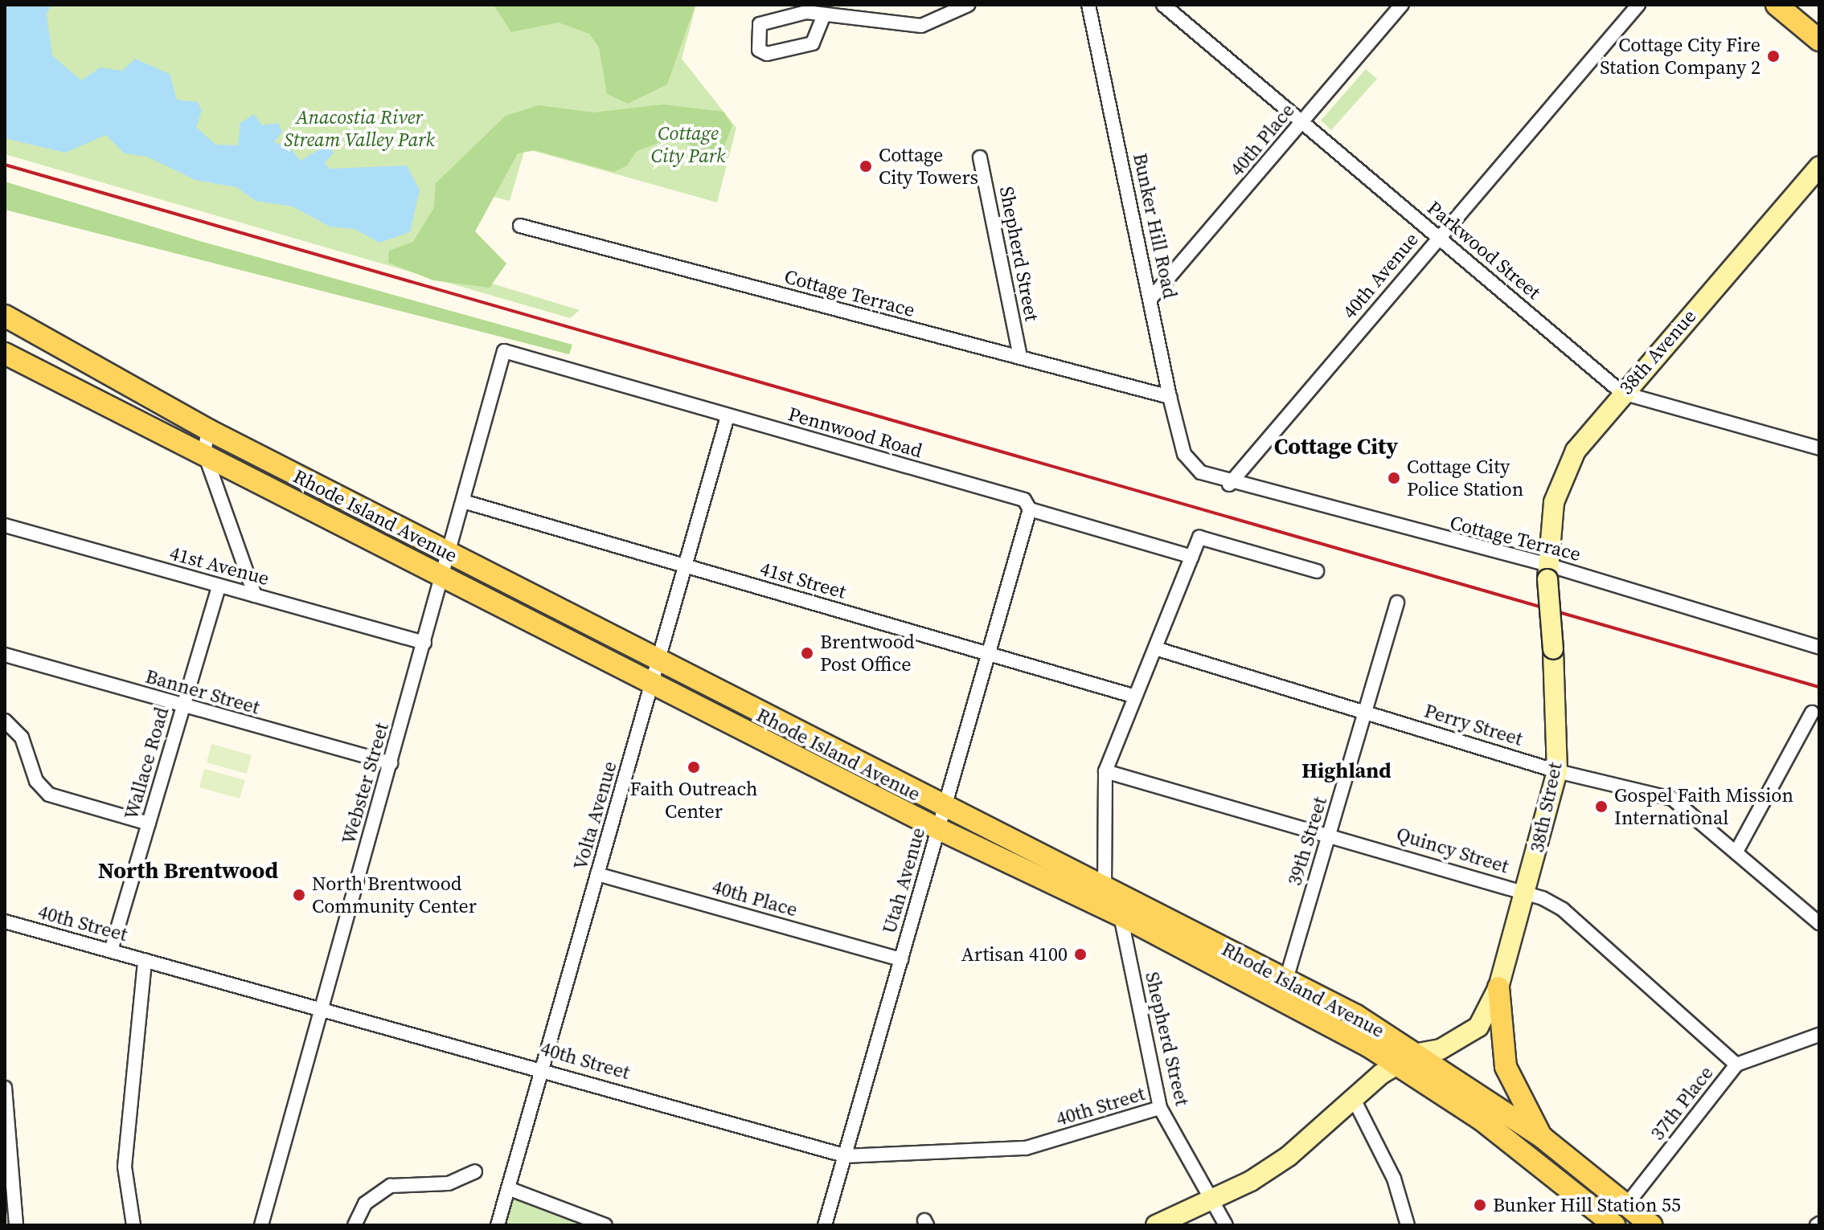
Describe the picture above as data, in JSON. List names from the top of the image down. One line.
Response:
{"streets":{"main road":["38th Avenue","Rhode Island Avenue","38th Street"],"street":["40th Place","Bunker Hill Road","Parkwood Street","Shepherd Street","40th Avenue","Cottage Terrace","Pennwood Road","41st Avenue","41st Street","Banner Street","Perry Street","Wallace Road","Webster Street","Volta Avenue","39th Street","Quincy Street","Utah Avenue","40th Street","37th Place"]},"crossings":[["40th Place","Bunker Hill Road"],["40th Place","Parkwood Street"],["40th Place","Volta Avenue"],["40th Place","Utah Avenue"],["Bunker Hill Road","Cottage Terrace"],["Parkwood Street","40th Avenue"],["Parkwood Street","38th Avenue"],["Shepherd Street","Cottage Terrace"],["Shepherd Street","Rhode Island Avenue"],["Shepherd Street","38th Street"],["Shepherd Street","40th Street"],["40th Avenue","Cottage Terrace"],["Cottage Terrace","38th Avenue"],["Cottage Terrace","38th Street"],["38th Avenue","38th Street"],["Pennwood Road","Webster Street"],["Pennwood Road","Volta Avenue"],["Pennwood Road","Utah Avenue"],["Rhode Island Avenue","Webster Street"],["Rhode Island Avenue","38th Street"],["Rhode Island Avenue","Volta Avenue"],["Rhode Island Avenue","39th Street"],["Rhode Island Avenue","Utah Avenue"],["Rhode Island Avenue","37th Place"],["41st Avenue","Wallace Road"],["41st Avenue","Webster Street"],["41st Street","Webster Street"],["41st Street","Volta Avenue"],["41st Street","Utah Avenue"],["Banner Street","Wallace Road"],["Banner Street","Webster Street"],["Perry Street","38th Street"],["Perry Street","39th Street"],["Wallace Road","40th Street"],["Webster Street","40th Street"],["38th Street","Quincy Street"],["Volta Avenue","40th Street"],["39th Street","Quincy Street"],["Quincy Street","37th Place"],["Utah Avenue","40th Street"]],"districts":["Cottage City","Highland","North Brentwood"],"parks":["Anacostia River Stream Valley Park","Cottage City Park"],"places":["Cottage City Fire Station Company 2","Cottage City Towers","Cottage City Police Station","Brentwood Post Office","Faith Outreach Center","Gospel Faith Mission International","North Brentwood Community Center","Artisan 4100","Bunker Hill Station 55"]}
